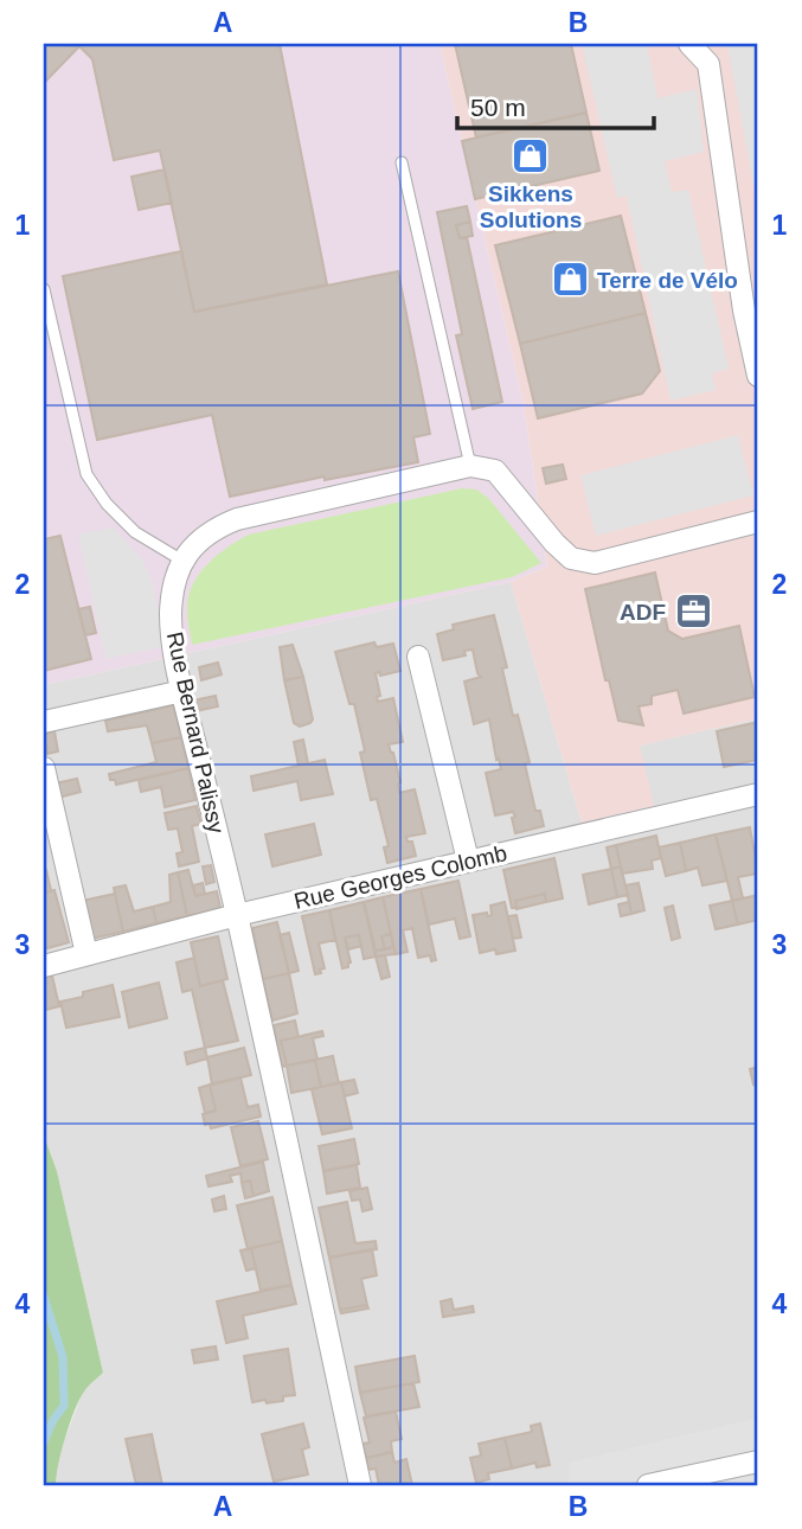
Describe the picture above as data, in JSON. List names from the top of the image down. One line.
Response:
{"streets":{"street":["Rue Bernard Palissy","Rue Georges Colomb"]},"crossings":[["Rue Bernard Palissy","Rue Georges Colomb"]],"places":{"shop":["Sikkens Solutions","Terre de Vélo"],"office":["ADF"]},"scale_bar":"50 m","grid":{"columns":["A","B"],"rows":["1","2","3","4"]}}
